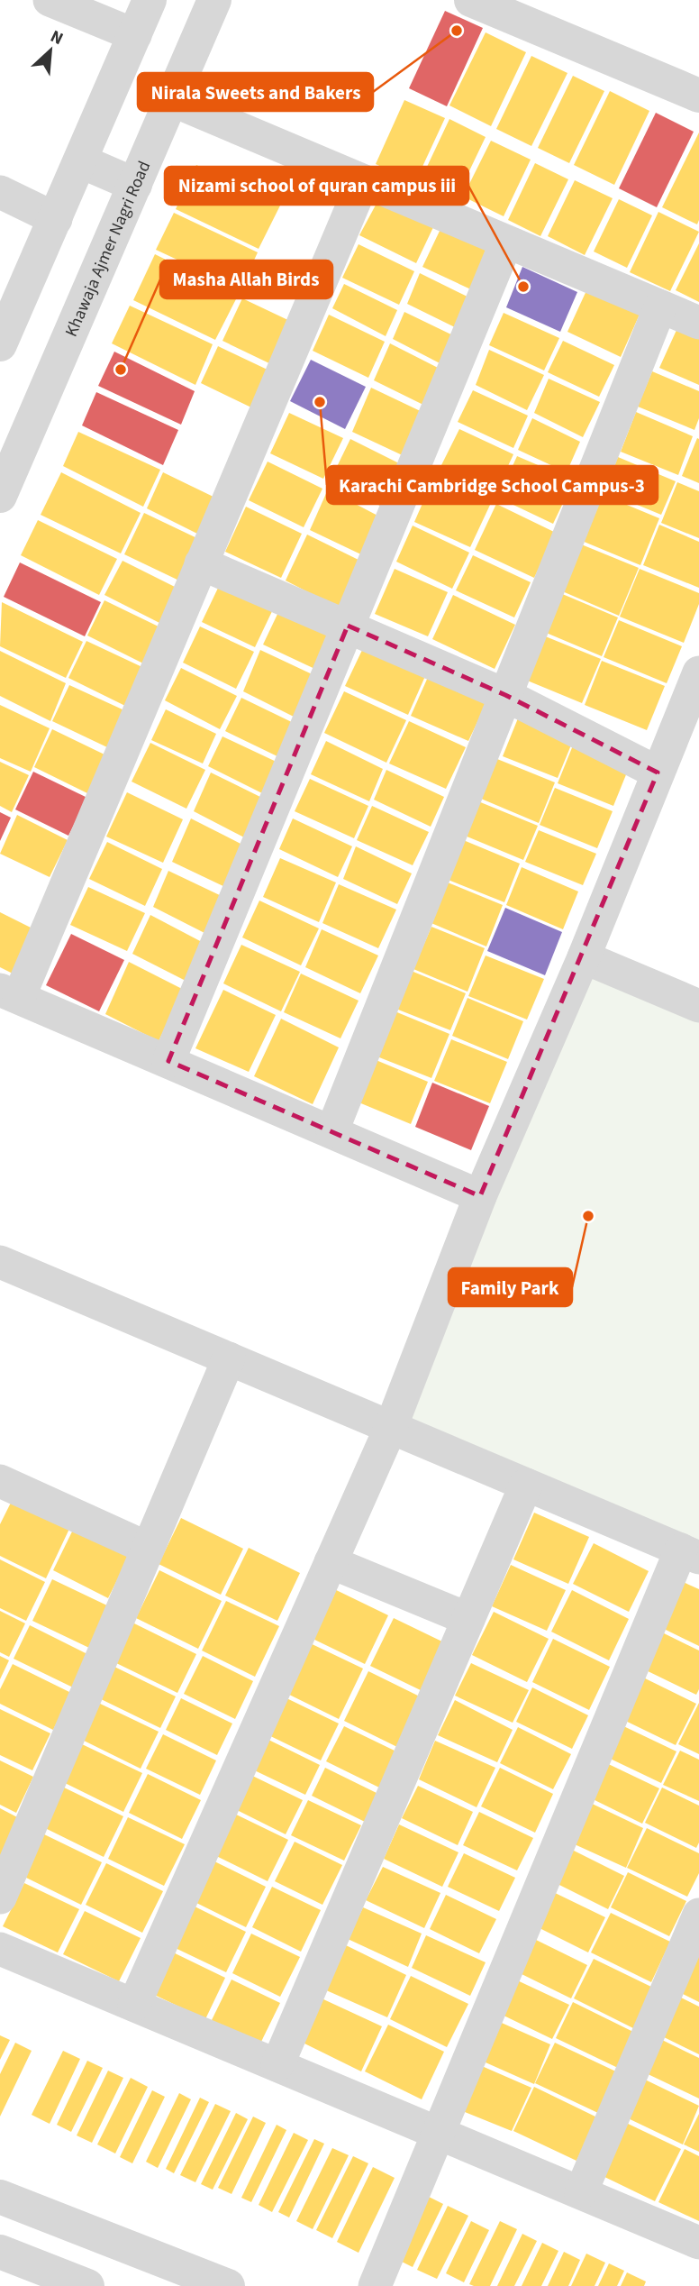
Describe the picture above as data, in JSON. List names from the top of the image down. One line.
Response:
{"streets":{"street":["Khawaja Ajmer Nagri Road"]},"places":["Nirala Sweets and Bakers","Nizami school of quran campus iii","Masha Allah Birds","Karachi Cambridge School Campus-3","Family Park"],"north":"top right"}
